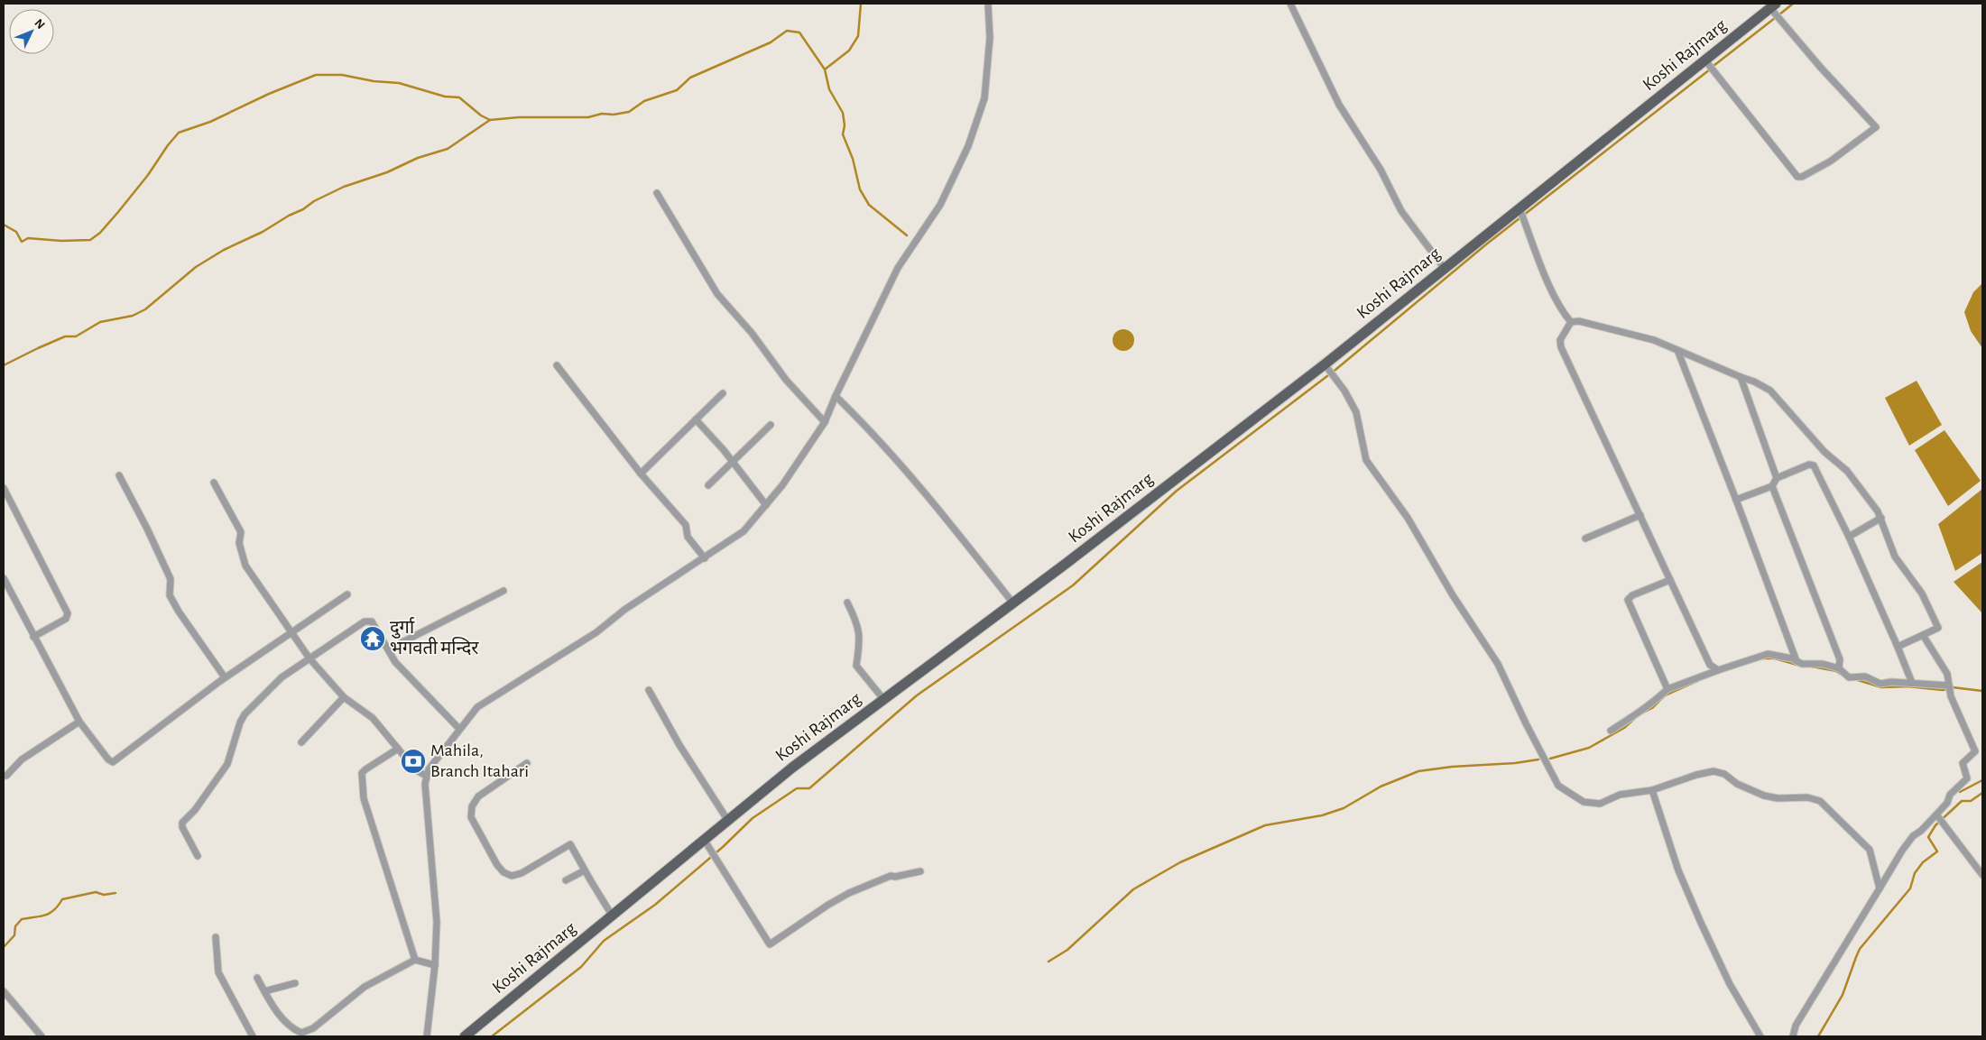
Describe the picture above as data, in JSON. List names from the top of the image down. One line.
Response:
{"streets":{"main road":["Koshi Rajmarg"]},"places":{"temple":["दुर्गा भगवती मन्दिर"],"bank":["Mahila, Branch Itahari"]},"north":"top right"}
